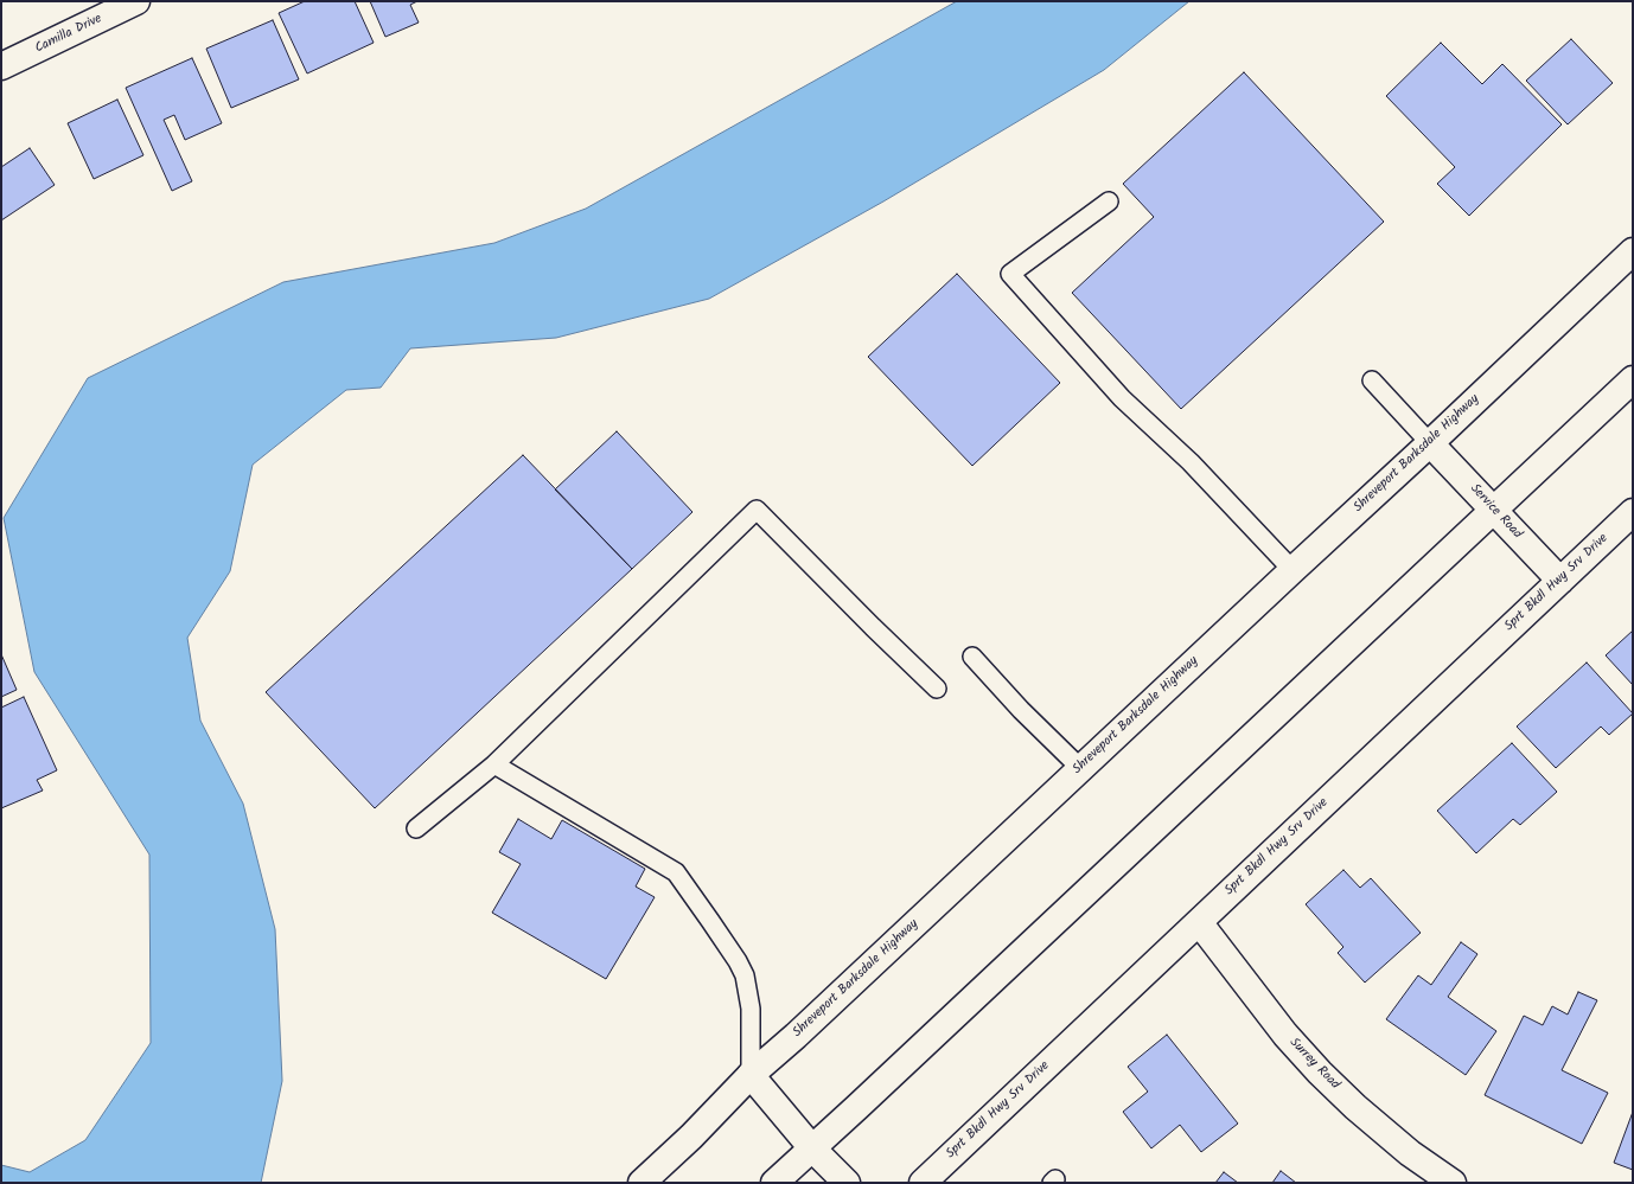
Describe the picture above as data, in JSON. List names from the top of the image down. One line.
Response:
{"streets":{"main road":["Camilla Drive","Shreveport Barksdale Highway","Service Road","Sprt Bkdl Hwy Srv Drive","Surrey Road"]},"crossings":[["Shreveport Barksdale Highway","Service Road"],["Service Road","Sprt Bkdl Hwy Srv Drive"],["Sprt Bkdl Hwy Srv Drive","Surrey Road"]]}
